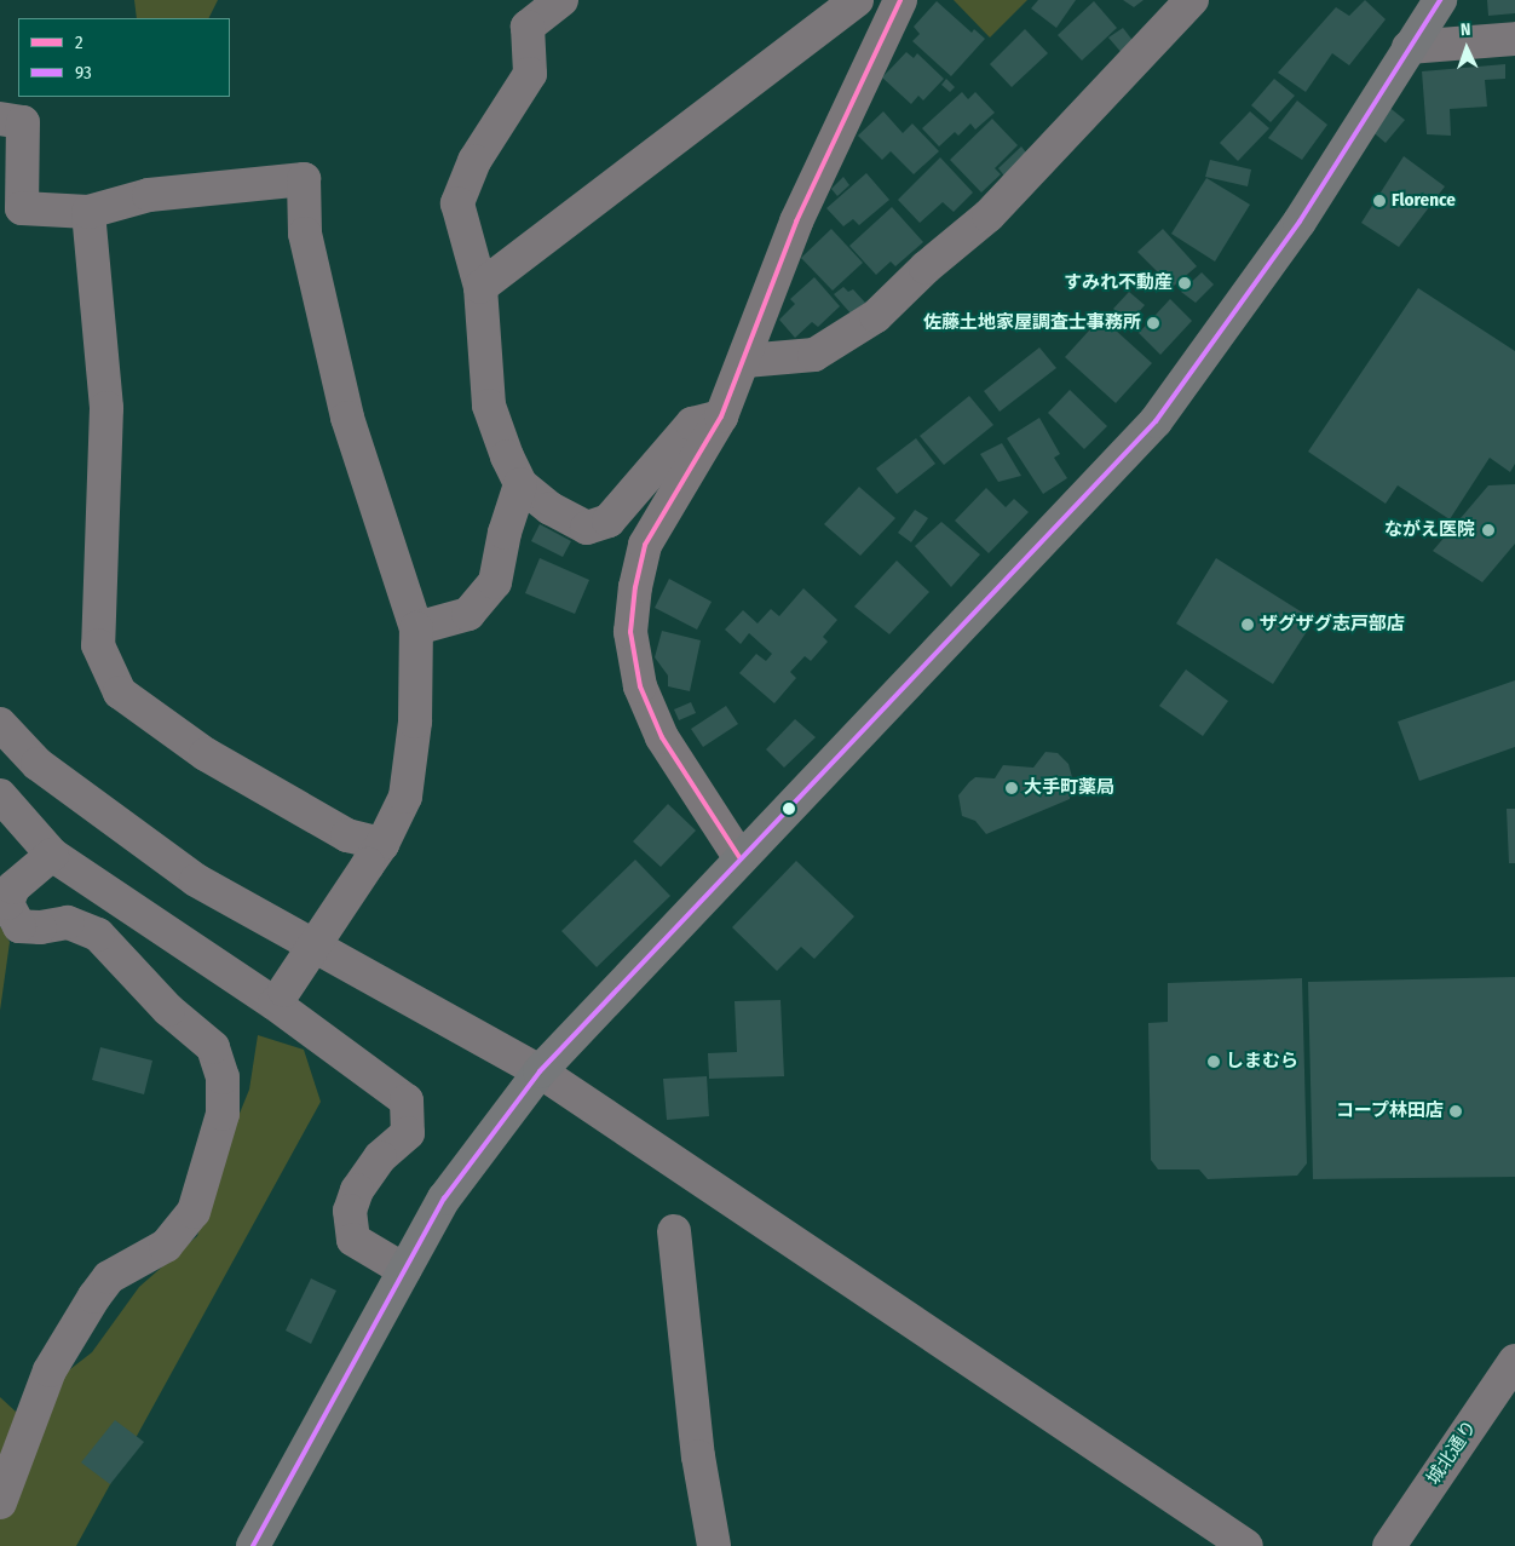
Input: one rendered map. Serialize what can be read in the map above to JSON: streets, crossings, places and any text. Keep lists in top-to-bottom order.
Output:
{
  "streets": {
    "street": ["城北通り"]
  },
  "places": [
    "Florence",
    "すみれ不動産",
    "佐藤土地家屋調査士事務所",
    "ながえ医院",
    "ザグザグ志戸部店",
    "大手町薬局",
    "しまむら",
    "コープ林田店"
  ],
  "lines": ["transit line 2", "transit line 93"],
  "legend": ["2", "93"],
  "north": "top"
}
